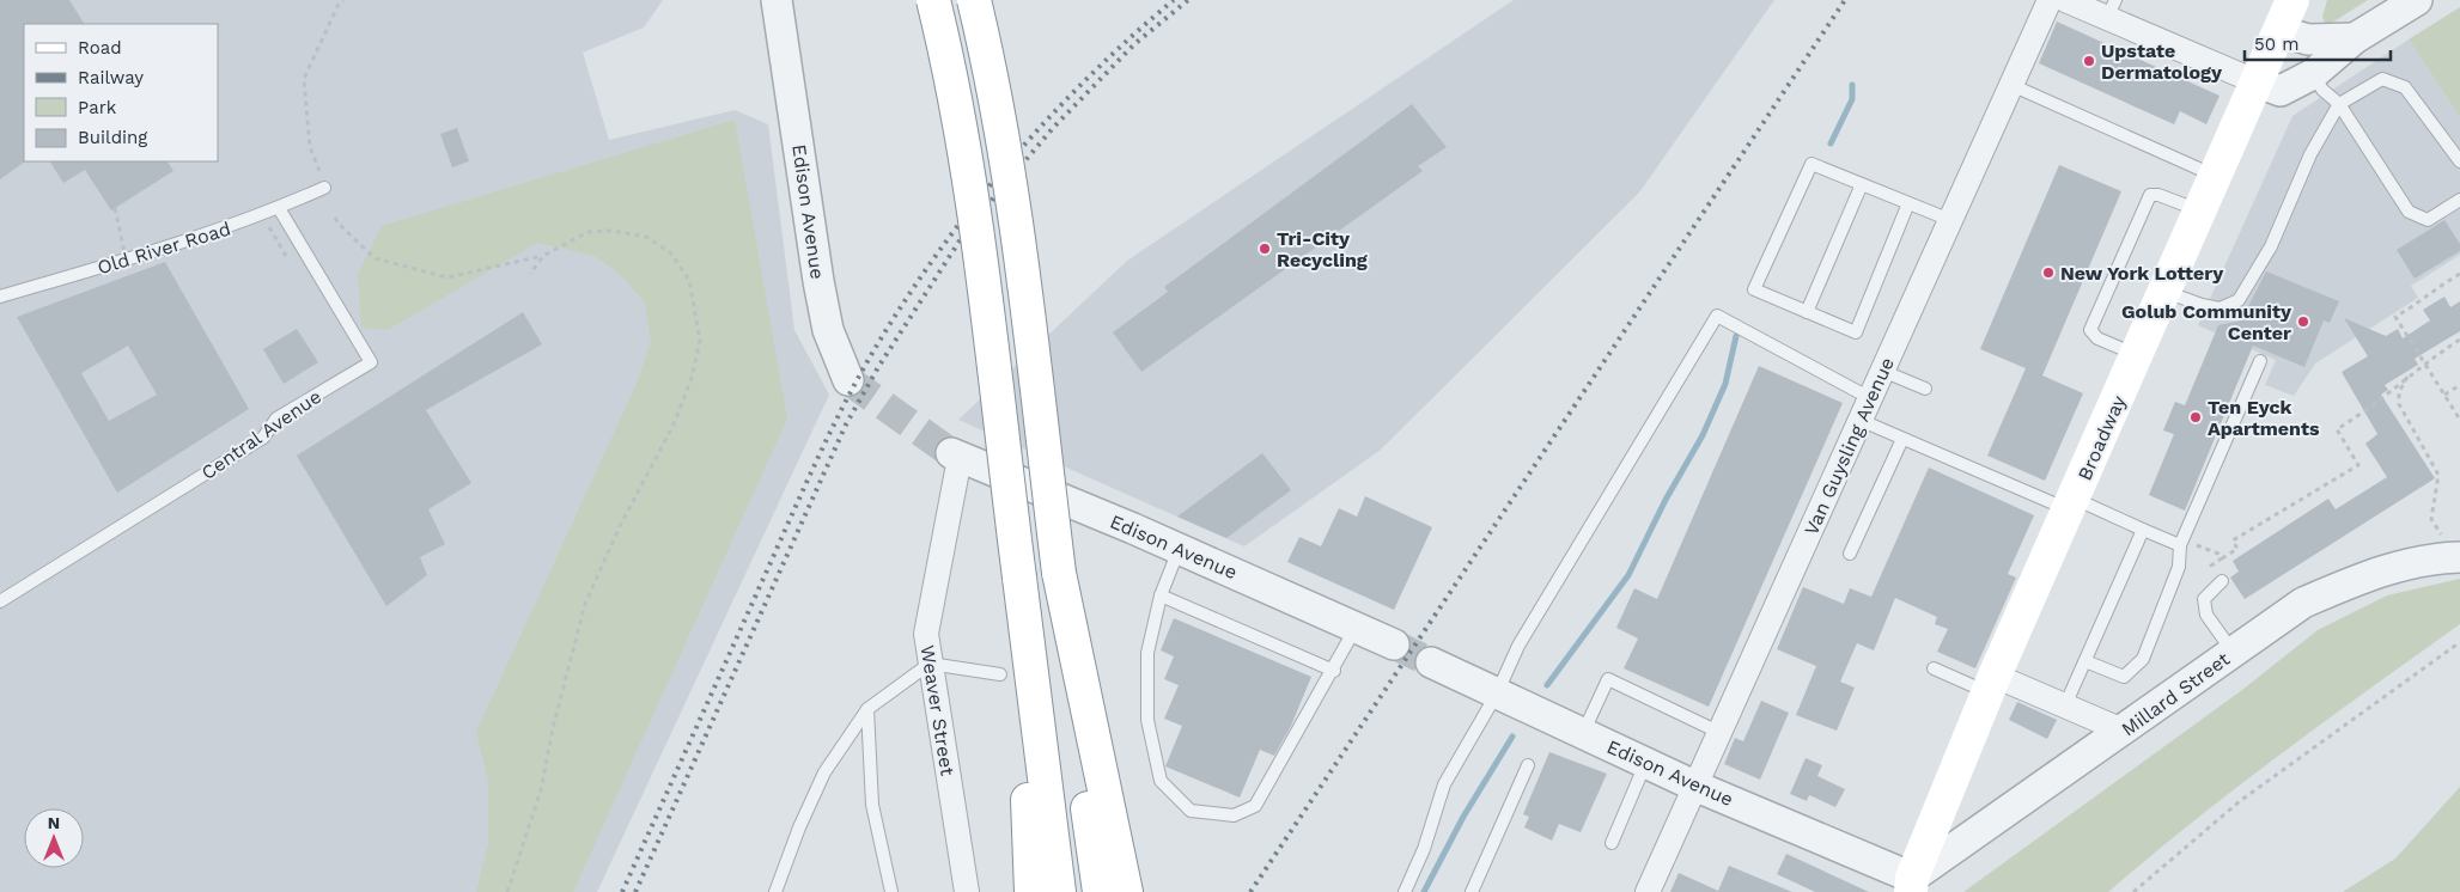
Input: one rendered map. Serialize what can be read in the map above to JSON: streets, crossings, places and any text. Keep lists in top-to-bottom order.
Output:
{
  "streets": {
    "main road": ["Broadway"],
    "street": [
      "Edison Avenue",
      "Van Guysling Avenue",
      "Millard Street",
      "Weaver Street"
    ],
    "lane": ["Old River Road", "Central Avenue"]
  },
  "crossings": [
    ["Edison Avenue", "Broadway"],
    ["Edison Avenue", "Van Guysling Avenue"],
    ["Edison Avenue", "Millard Street"],
    ["Edison Avenue", "Weaver Street"],
    ["Old River Road", "Central Avenue"],
    ["Broadway", "Millard Street"]
  ],
  "places": [
    "Upstate Dermatology",
    "Tri-City Recycling",
    "New York Lottery",
    "Golub Community Center",
    "Ten Eyck Apartments"
  ],
  "legend": [
    "Road",
    "Railway",
    "Park",
    "Building"
  ],
  "scale_bar": "50 m",
  "north": "top"
}
